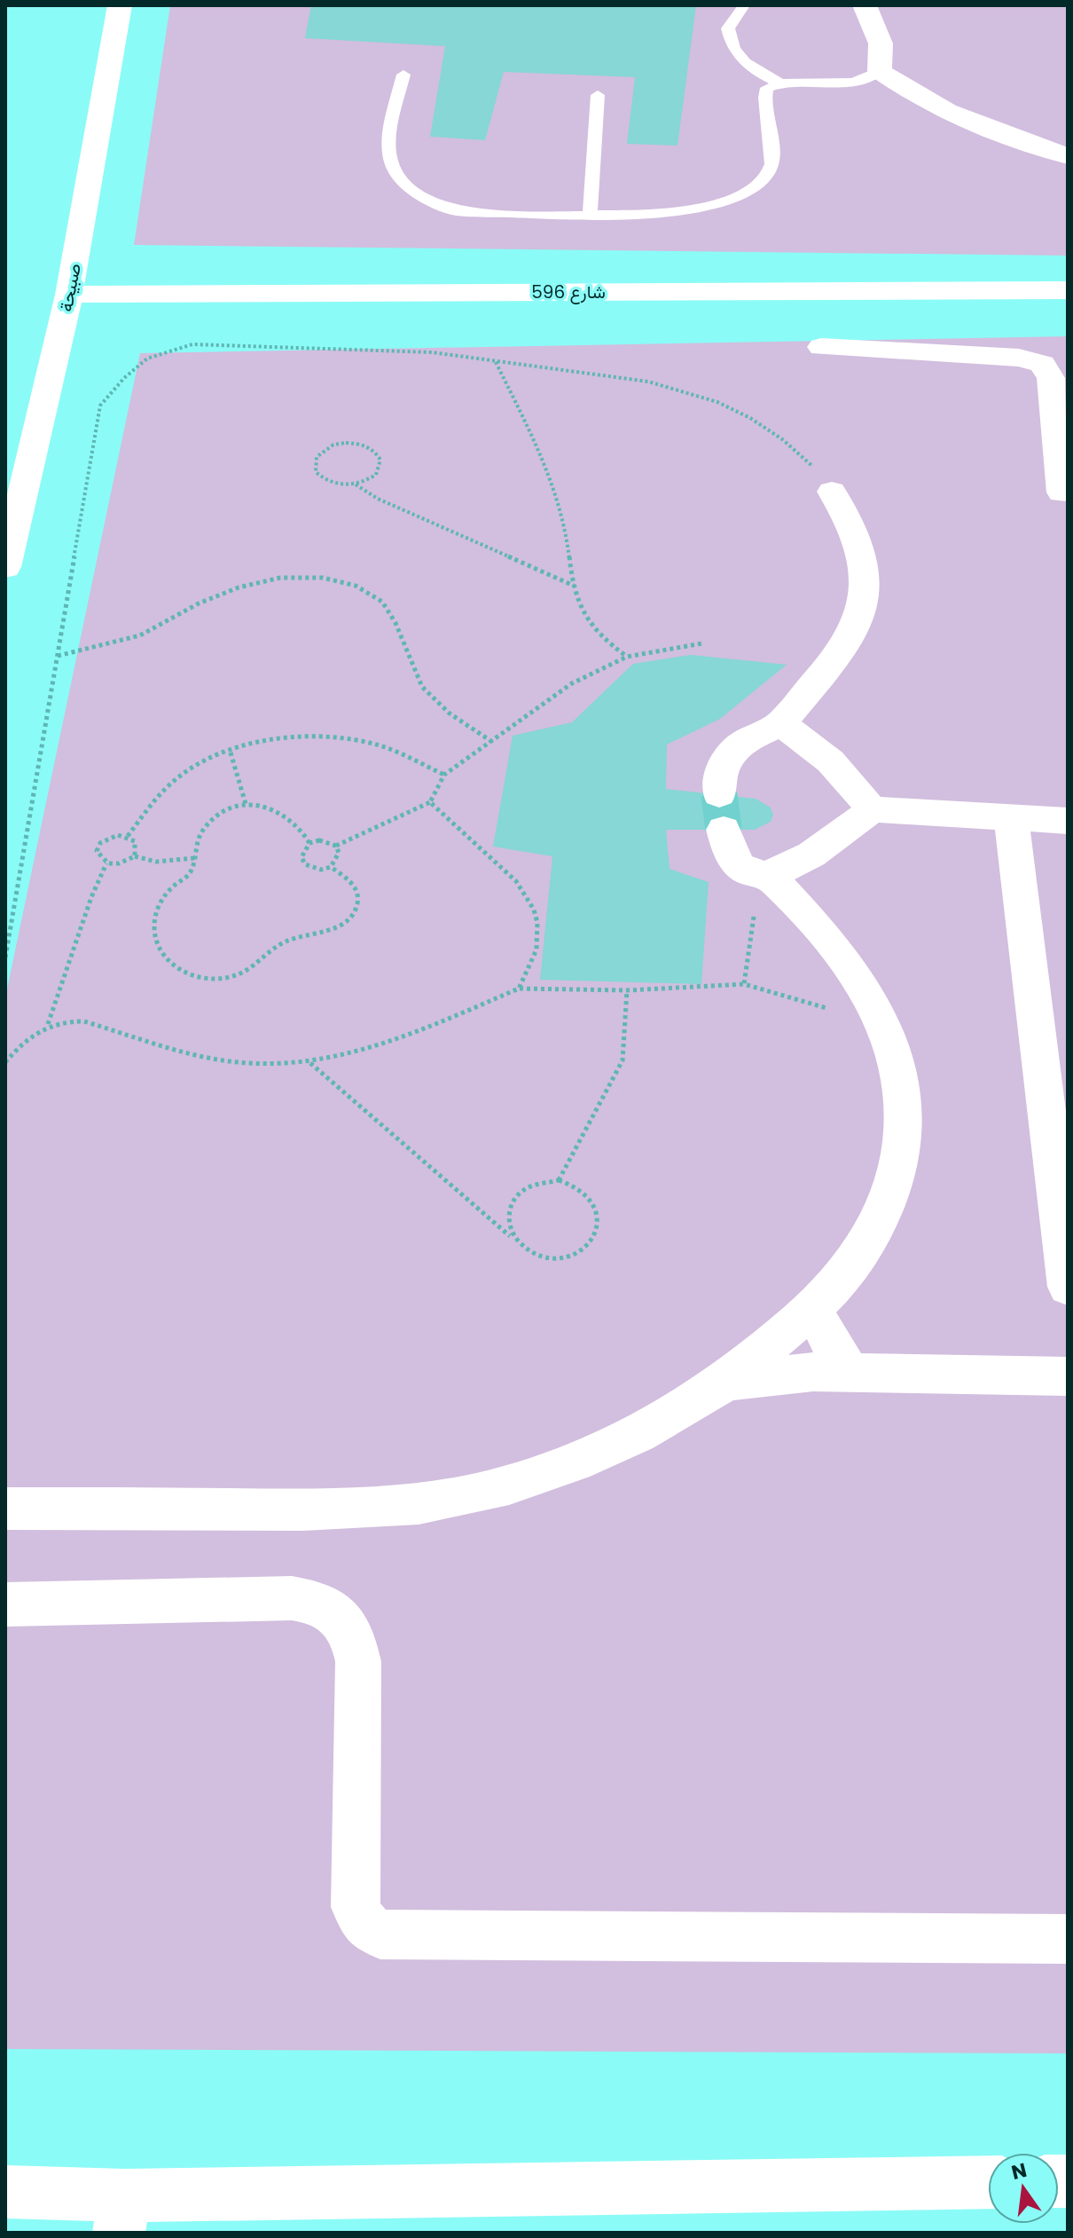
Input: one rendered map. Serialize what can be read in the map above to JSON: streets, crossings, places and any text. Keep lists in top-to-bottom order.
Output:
{
  "streets": {
    "street": ["صبيحة", "شارع 596"]
  },
  "crossings": [
    ["صبيحة", "شارع 596"]
  ],
  "north": "top"
}
